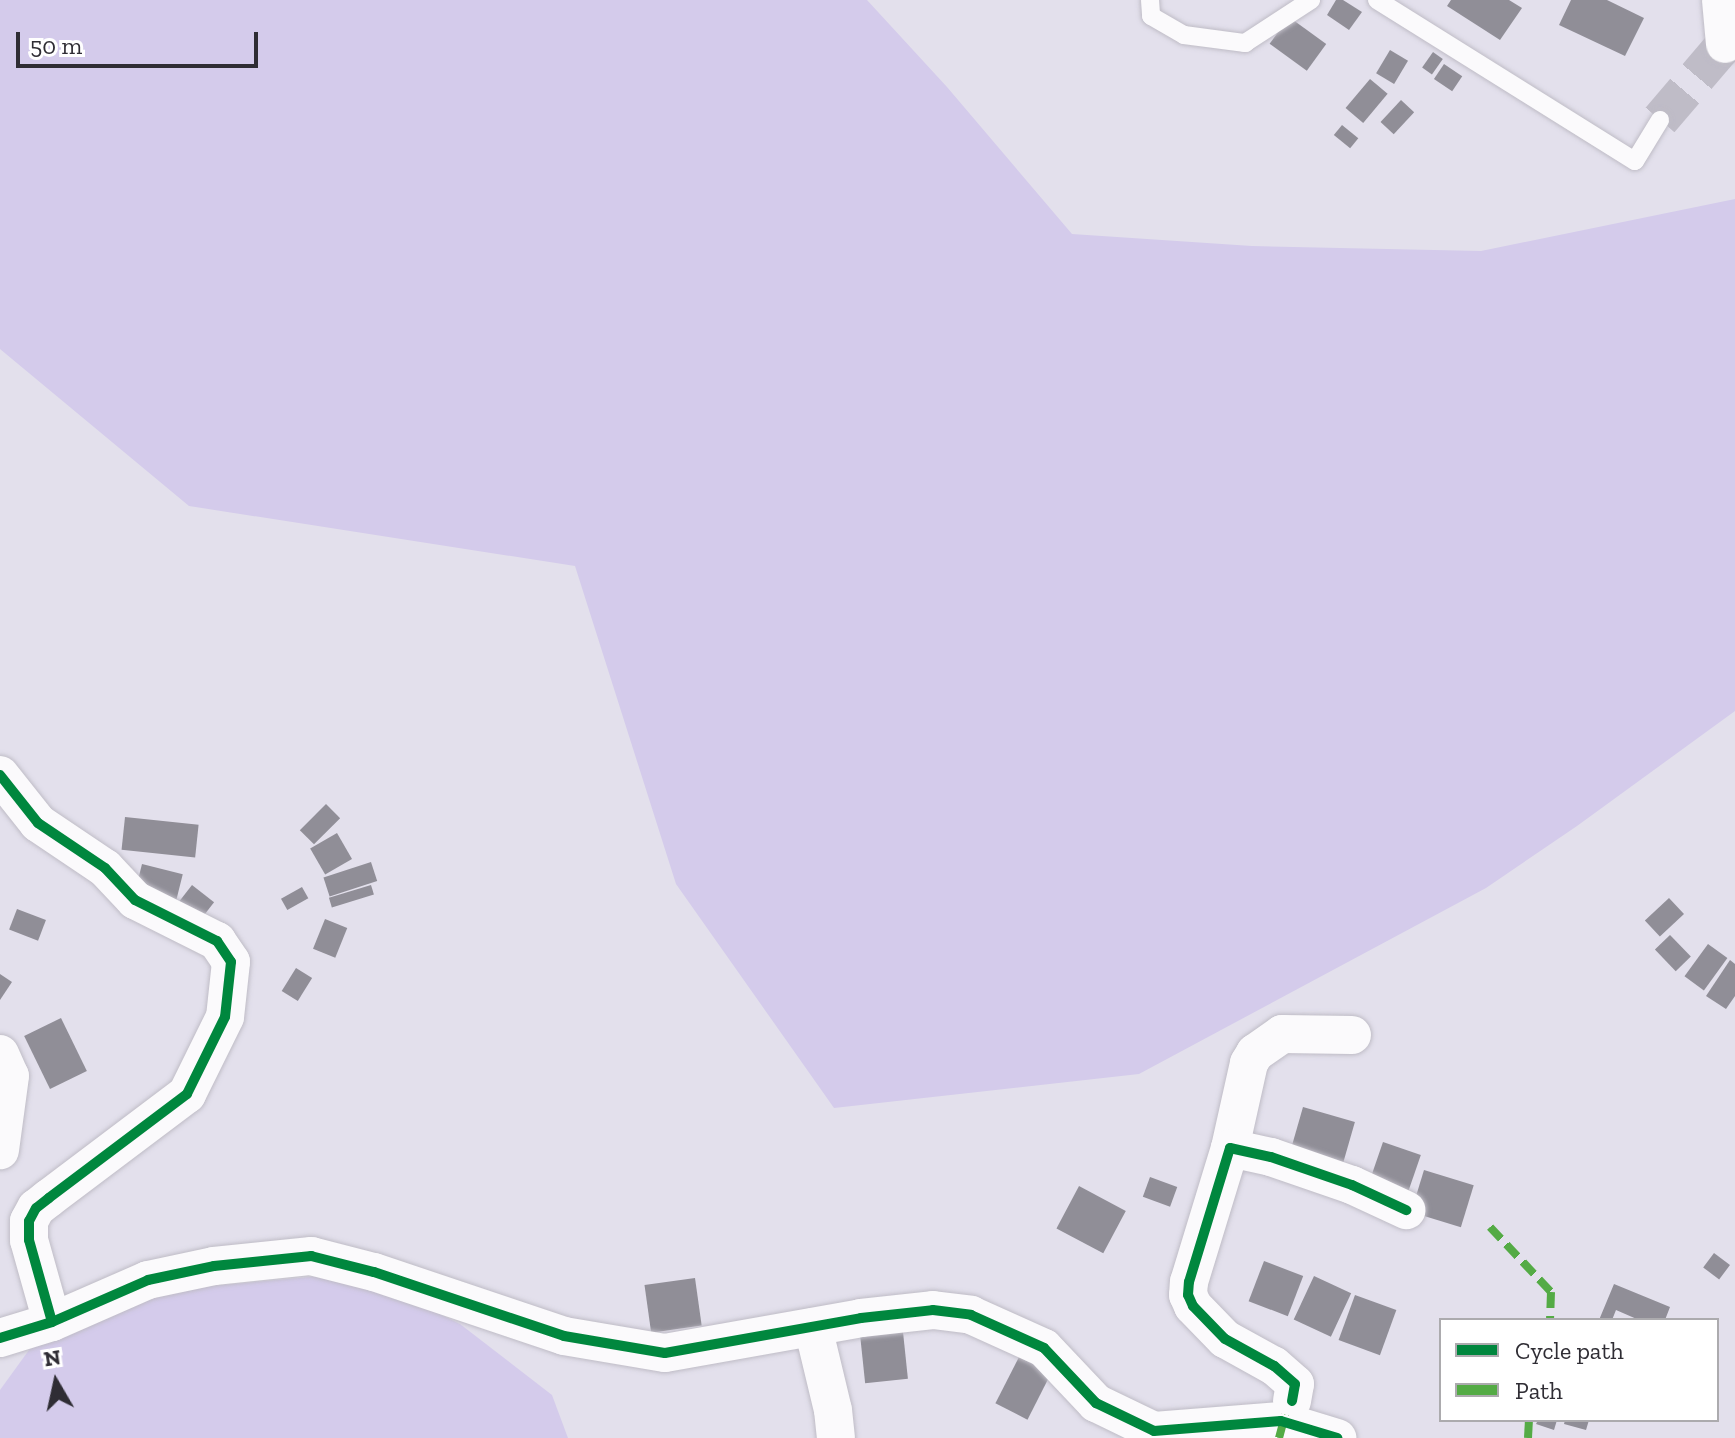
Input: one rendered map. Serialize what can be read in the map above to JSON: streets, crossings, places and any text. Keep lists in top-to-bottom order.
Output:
{
  "legend": ["Cycle path", "Path"],
  "scale_bar": "50 m",
  "north": "top"
}
